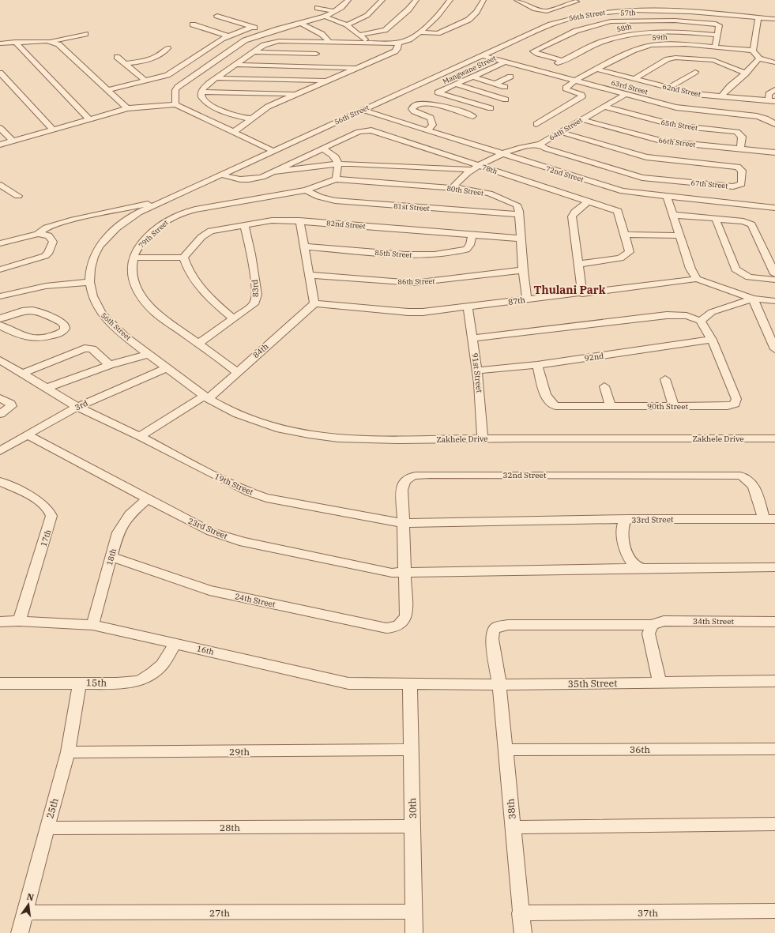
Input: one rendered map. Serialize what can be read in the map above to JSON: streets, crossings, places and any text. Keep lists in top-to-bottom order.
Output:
{
  "streets": {
    "street": [
      "57th",
      "56th Street",
      "58th",
      "59th",
      "Mangwane Street",
      "63rd Street",
      "62nd Street",
      "65th Street",
      "64th Street",
      "66th Street",
      "78th",
      "72nd Street",
      "67th Street",
      "80th Street",
      "81st Street",
      "82nd Street",
      "79th Street",
      "85th Street",
      "86th Street",
      "83rd",
      "87th",
      "84th",
      "92nd",
      "91st Street",
      "3rd",
      "90th Street",
      "Zakhele Drive",
      "32nd Street",
      "19th Street",
      "33rd Street",
      "23rd Street",
      "17th",
      "18th",
      "24th Street",
      "34th Street",
      "16th",
      "15th",
      "35th Street",
      "36th",
      "29th",
      "25th",
      "30th",
      "38th",
      "28th",
      "27th",
      "37th"
    ]
  },
  "crossings": [
    ["57th", "58th"],
    ["57th", "59th"],
    ["56th Street", "63rd Street"],
    ["56th Street", "72nd Street"],
    ["56th Street", "3rd"],
    ["56th Street", "Zakhele Drive"],
    ["58th", "63rd Street"],
    ["59th", "63rd Street"],
    ["59th", "62nd Street"],
    ["Mangwane Street", "63rd Street"],
    ["63rd Street", "64th Street"],
    ["65th Street", "64th Street"],
    ["65th Street", "66th Street"],
    ["64th Street", "66th Street"],
    ["64th Street", "78th"],
    ["64th Street", "72nd Street"],
    ["64th Street", "67th Street"],
    ["64th Street", "80th Street"],
    ["80th Street", "81st Street"],
    ["80th Street", "82nd Street"],
    ["80th Street", "79th Street"],
    ["80th Street", "86th Street"],
    ["80th Street", "87th"],
    ["81st Street", "79th Street"],
    ["82nd Street", "85th Street"],
    ["82nd Street", "83rd"],
    ["79th Street", "83rd"],
    ["79th Street", "84th"],
    ["87th", "84th"],
    ["87th", "91st Street"],
    ["84th", "Zakhele Drive"],
    ["84th", "19th Street"],
    ["92nd", "91st Street"],
    ["92nd", "90th Street"],
    ["91st Street", "Zakhele Drive"],
    ["3rd", "Zakhele Drive"],
    ["3rd", "19th Street"],
    ["3rd", "23rd Street"],
    ["32nd Street", "19th Street"],
    ["32nd Street", "33rd Street"],
    ["32nd Street", "23rd Street"],
    ["32nd Street", "24th Street"],
    ["19th Street", "33rd Street"],
    ["33rd Street", "23rd Street"],
    ["23rd Street", "18th"],
    ["17th", "16th"],
    ["18th", "24th Street"],
    ["18th", "16th"],
    ["34th Street", "35th Street"],
    ["34th Street", "38th"],
    ["16th", "15th"],
    ["16th", "35th Street"],
    ["16th", "30th"],
    ["15th", "25th"],
    ["35th Street", "30th"],
    ["35th Street", "38th"],
    ["36th", "38th"],
    ["29th", "25th"],
    ["29th", "30th"],
    ["25th", "28th"],
    ["25th", "27th"],
    ["30th", "28th"],
    ["30th", "27th"],
    ["38th", "37th"]
  ],
  "districts": ["Thulani Park"],
  "north": "top"
}
